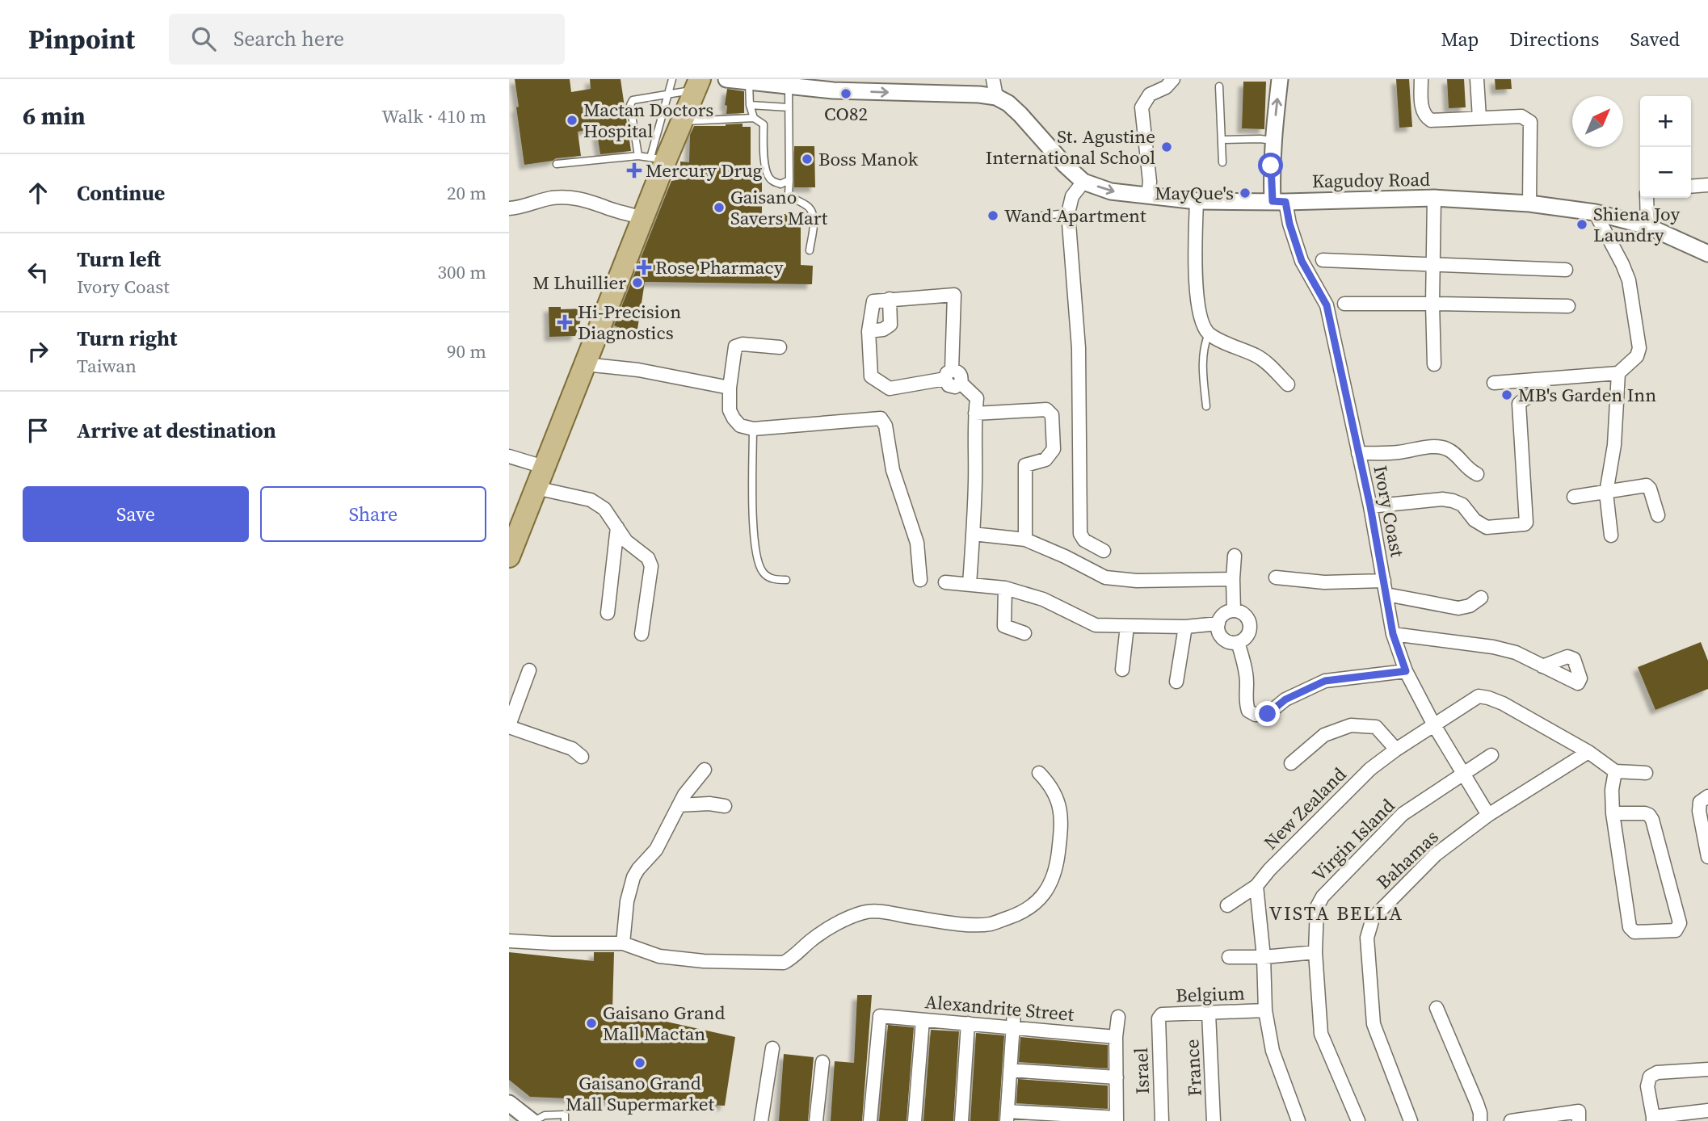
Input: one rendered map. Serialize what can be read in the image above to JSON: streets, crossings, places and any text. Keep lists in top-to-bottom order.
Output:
{
  "streets": {
    "street": [
      "Kagudoy Road",
      "Ivory Coast",
      "New Zealand",
      "Virgin Island",
      "Bahamas",
      "Belgium",
      "Alexandrite Street",
      "France",
      "Israel"
    ]
  },
  "crossings": [
    ["Kagudoy Road", "Ivory Coast"],
    ["Ivory Coast", "New Zealand"],
    ["Ivory Coast", "Virgin Island"],
    ["Ivory Coast", "Bahamas"],
    ["New Zealand", "Bahamas"],
    ["Belgium", "France"],
    ["Belgium", "Israel"]
  ],
  "districts": ["VISTA BELLA"],
  "places": {
    "other": [
      "CO82",
      "Mactan Doctors Hospital",
      "St. Agustine International School",
      "Boss Manok",
      "MayQue's",
      "Gaisano Savers Mart",
      "Wand Apartment",
      "Shiena Joy Laundry",
      "M Lhuillier",
      "MB's Garden Inn",
      "Gaisano Grand Mall Mactan",
      "Gaisano Grand Mall Supermarket"
    ],
    "health": ["Mercury Drug", "Rose Pharmacy", "Hi-Precision Diagnostics"]
  },
  "north": "top right",
  "page": {
    "header": "Pinpoint",
    "search": "Search here",
    "nav": ["Map", "Directions", "Saved"],
    "heading": ["6 min", "Walk · 410 m"],
    "map_buttons": ["+", "−"],
    "list": [
      ["Continue", "20 m"],
      ["Turn left", "Ivory Coast", "300 m"],
      ["Turn right", "Taiwan", "90 m"],
      "Arrive at destination"
    ],
    "buttons": ["Save", "Share"]
  }
}
